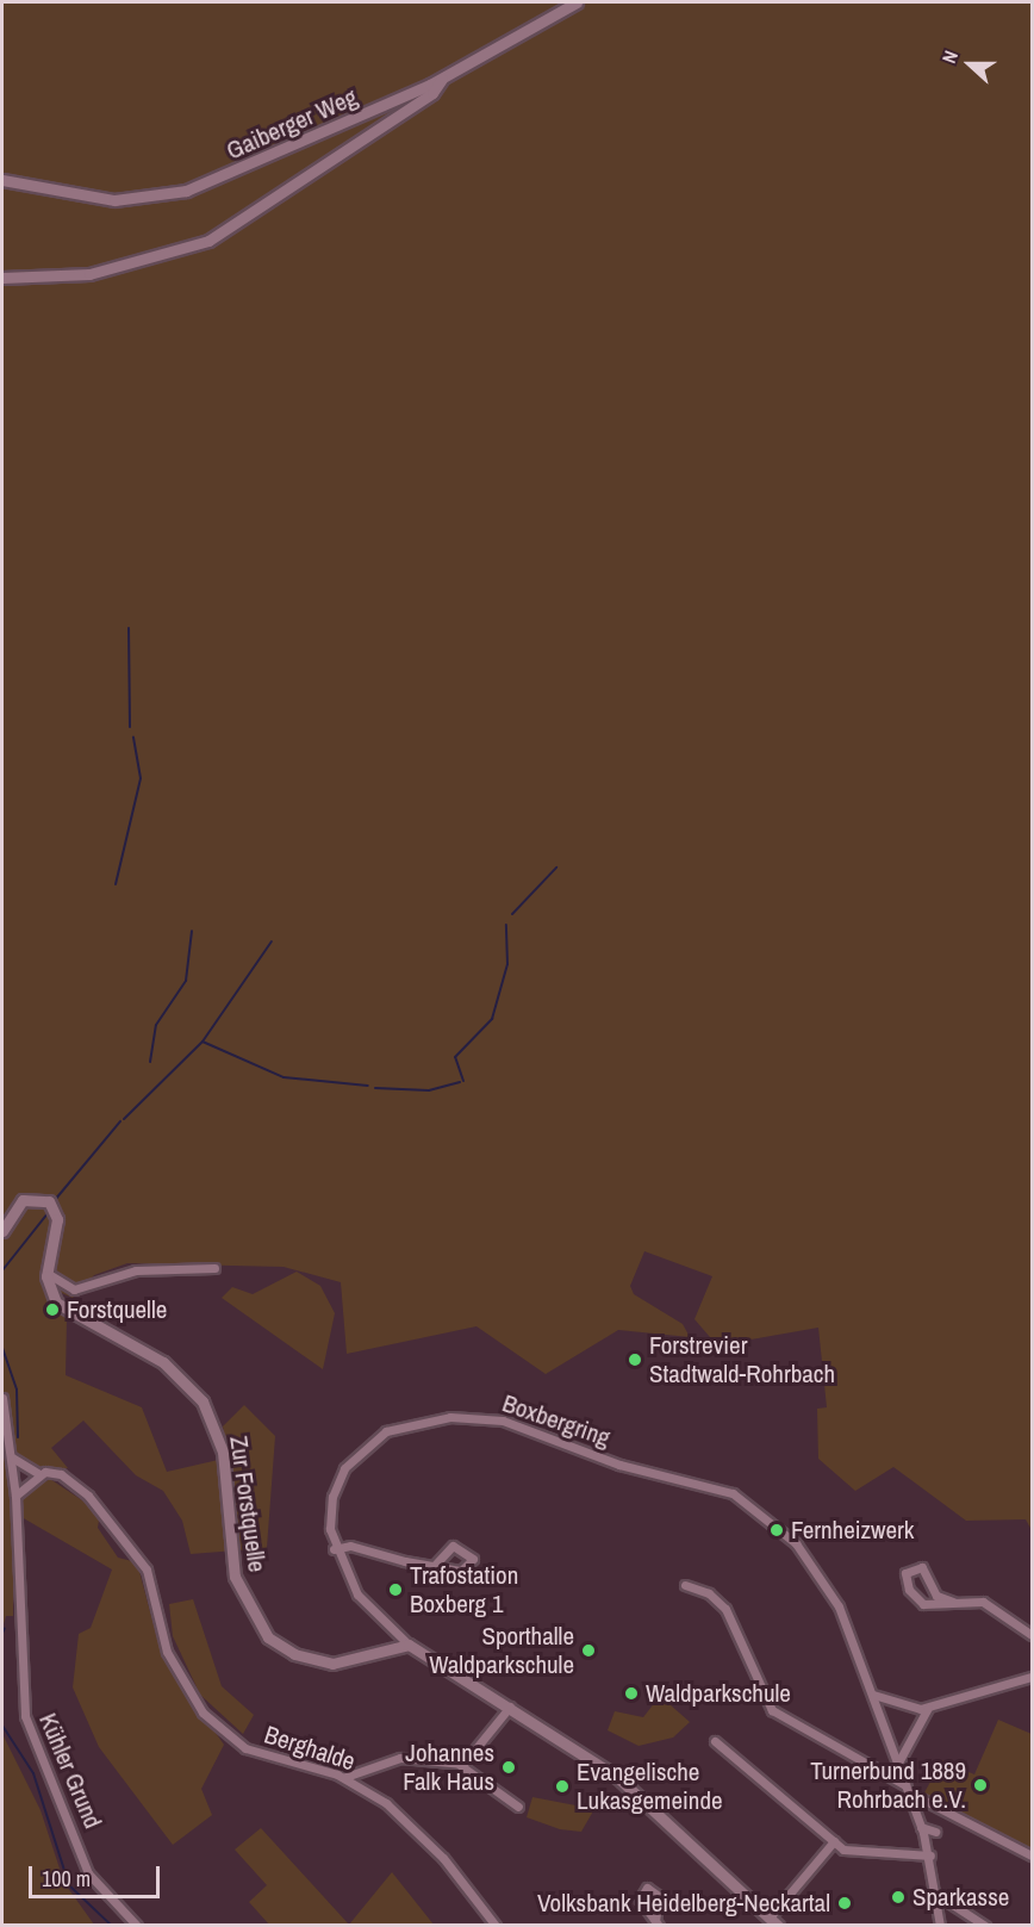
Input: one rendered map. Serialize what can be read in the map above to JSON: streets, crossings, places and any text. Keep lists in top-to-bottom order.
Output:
{
  "streets": {
    "street": [
      "Gaiberger Weg",
      "Boxbergring",
      "Zur Forstquelle",
      "Berghalde",
      "Kühler Grund"
    ]
  },
  "crossings": [
    ["Boxbergring", "Zur Forstquelle"],
    ["Berghalde", "Kühler Grund"]
  ],
  "places": [
    "Forstquelle",
    "Forstrevier Stadtwald-Rohrbach",
    "Fernheizwerk",
    "Trafostation Boxberg 1",
    "Sporthalle Waldparkschule",
    "Waldparkschule",
    "Johannes Falk Haus",
    "Turnerbund 1889 Rohrbach e.V.",
    "Evangelische Lukasgemeinde",
    "Sparkasse",
    "Volksbank Heidelberg-Neckartal"
  ],
  "scale_bar": "100 m",
  "north": "left"
}
